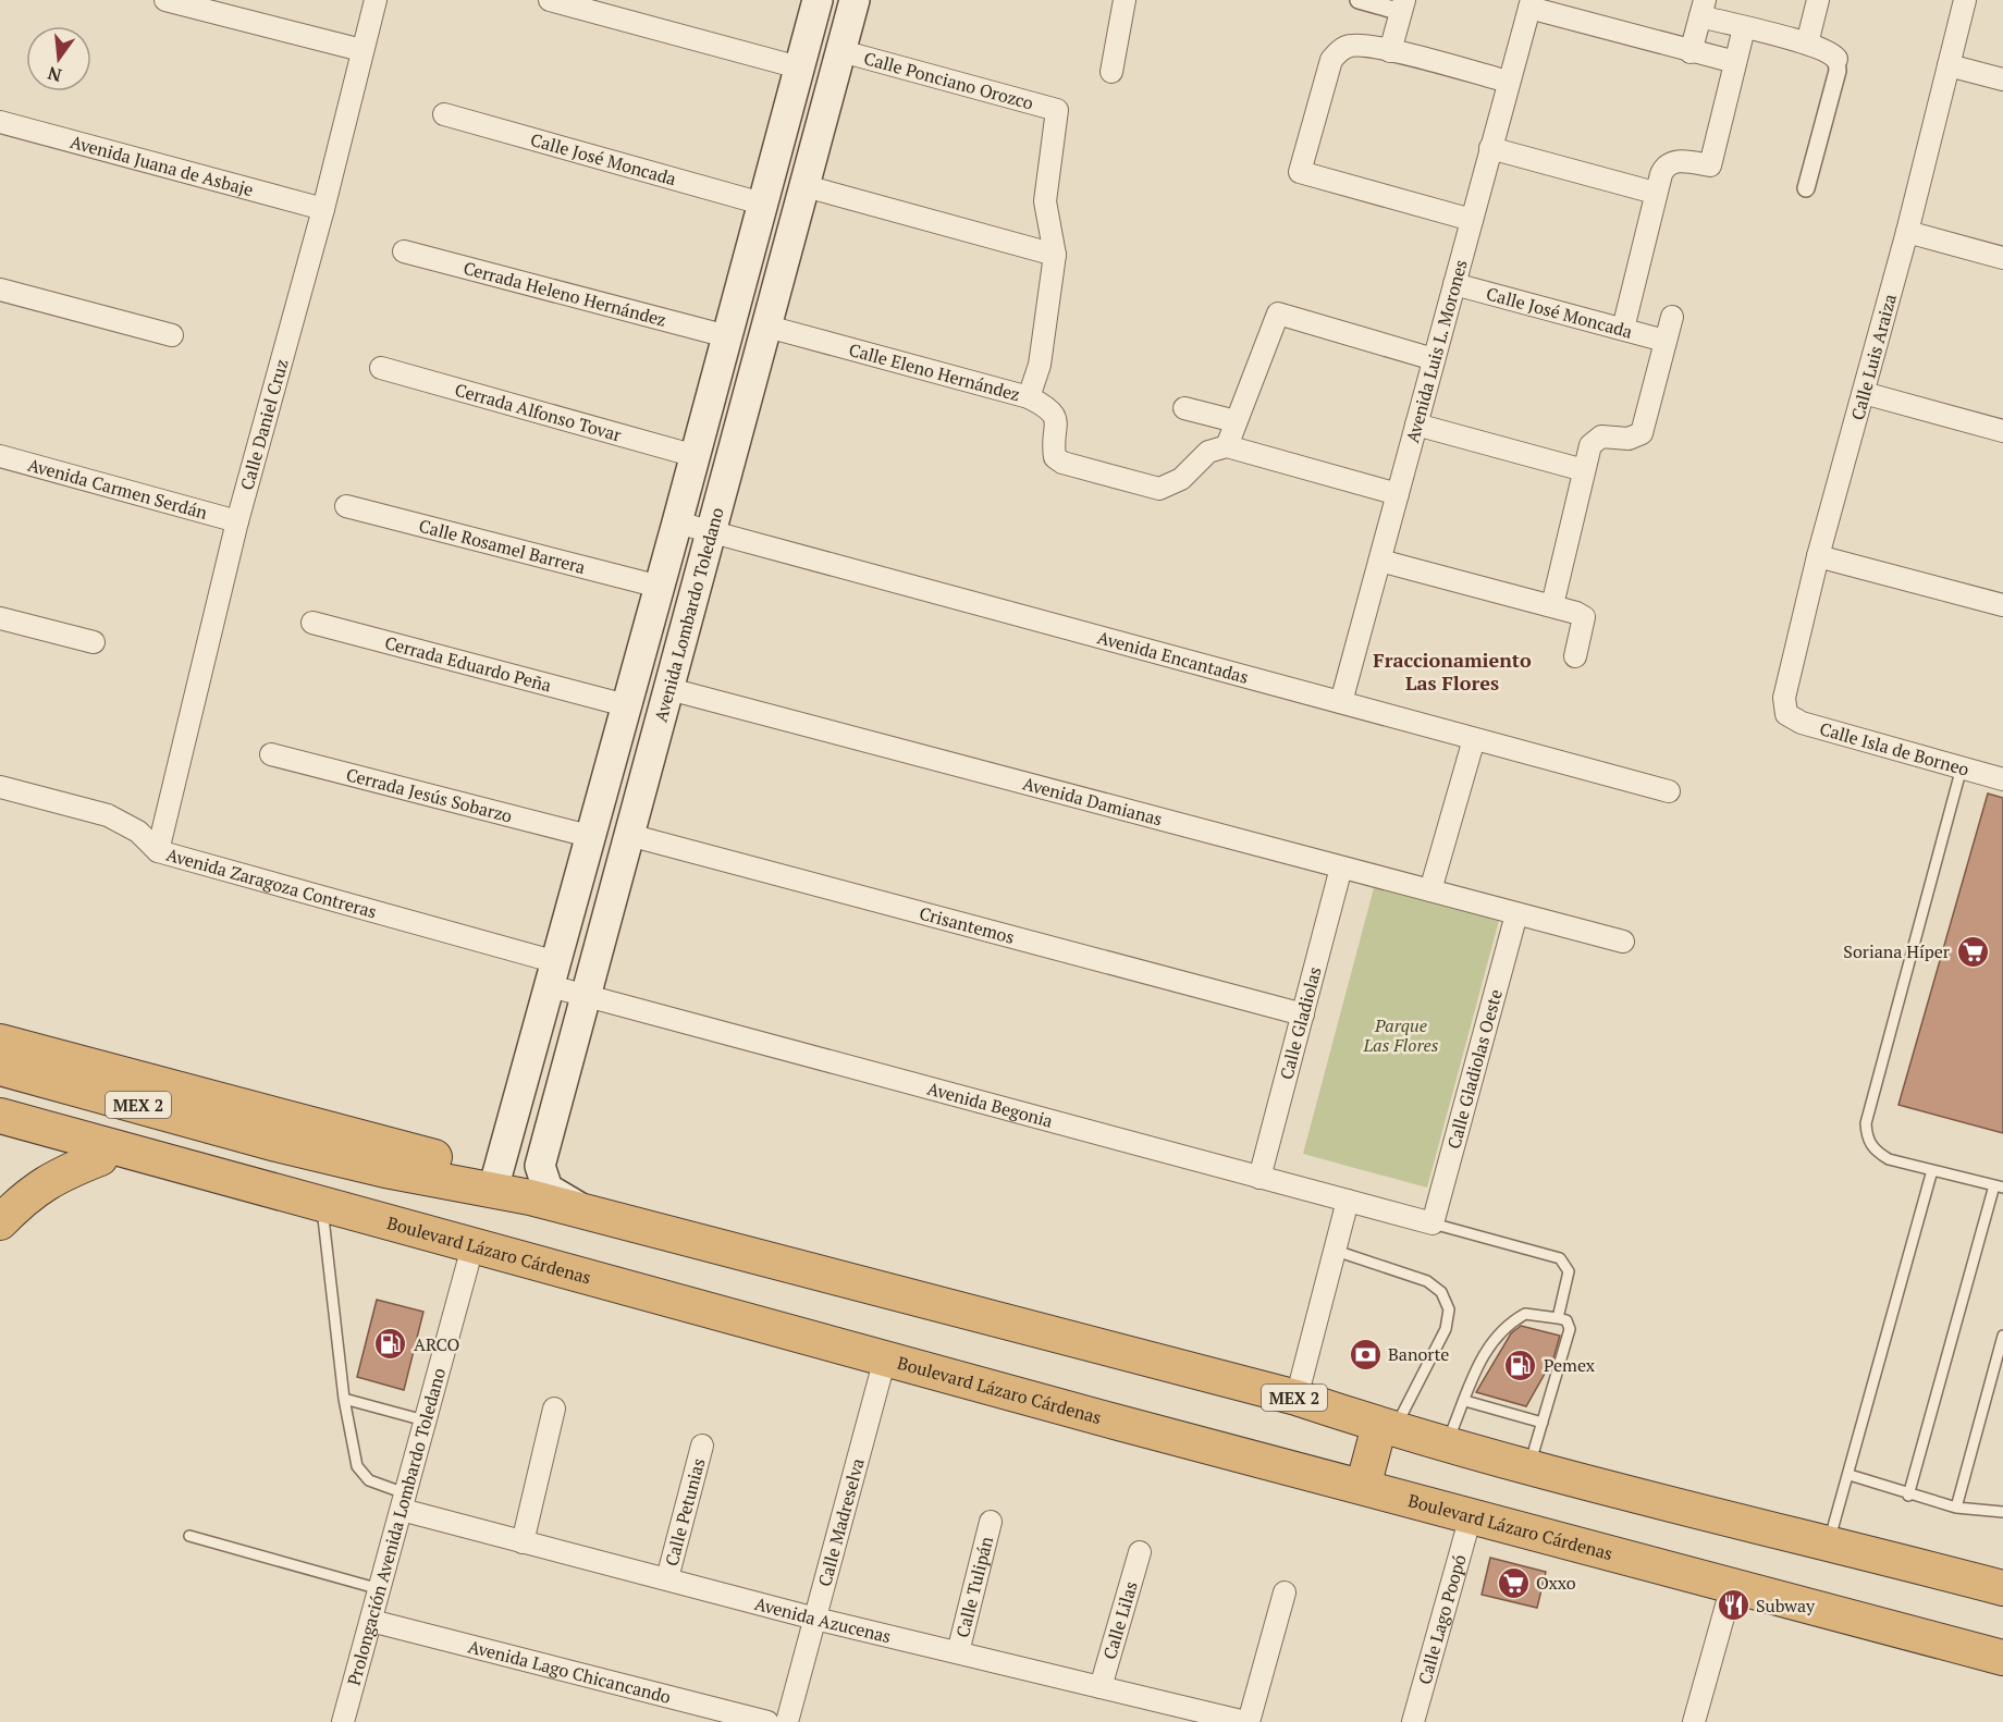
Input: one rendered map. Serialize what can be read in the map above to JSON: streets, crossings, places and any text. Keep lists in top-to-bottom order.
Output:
{
  "streets": {
    "highway": ["MEX 2", "Boulevard Lázaro Cárdenas"],
    "main road": ["Avenida Lombardo Toledano"],
    "street": [
      "Calle Ponciano Orozco",
      "Calle José Moncada",
      "Avenida Juana de Asbaje",
      "Cerrada Heleno Hernández",
      "Avenida Luis L. Morones",
      "Calle Luis Araiza",
      "Calle Eleno Hernández",
      "Cerrada Alfonso Tovar",
      "Calle Daniel Cruz",
      "Avenida Carmen Serdán",
      "Calle Rosamel Barrera",
      "Avenida Encantadas",
      "Cerrada Eduardo Peña",
      "Calle Isla de Borneo",
      "Cerrada Jesús Sobarzo",
      "Avenida Damianas",
      "Avenida Zaragoza Contreras",
      "Crisantemos",
      "Calle Gladiolas",
      "Calle Gladiolas Oeste",
      "Avenida Begonia",
      "Calle Petunias",
      "Calle Madreselva",
      "Prolongación Avenida Lombardo Toledano",
      "Calle Tulipán",
      "Avenida Azucenas",
      "Calle Lilas",
      "Calle Lago Poopó",
      "Avenida Lago Chicancando"
    ]
  },
  "crossings": [
    ["Calle Ponciano Orozco", "Avenida Lombardo Toledano"],
    ["Calle José Moncada", "Avenida Luis L. Morones"],
    ["Calle José Moncada", "Avenida Lombardo Toledano"],
    ["Avenida Juana de Asbaje", "Calle Daniel Cruz"],
    ["Cerrada Heleno Hernández", "Avenida Lombardo Toledano"],
    ["Avenida Luis L. Morones", "Avenida Encantadas"],
    ["Calle Luis Araiza", "Calle Isla de Borneo"],
    ["Calle Eleno Hernández", "Avenida Lombardo Toledano"],
    ["Cerrada Alfonso Tovar", "Avenida Lombardo Toledano"],
    ["Calle Daniel Cruz", "Avenida Carmen Serdán"],
    ["Calle Daniel Cruz", "Avenida Zaragoza Contreras"],
    ["Calle Rosamel Barrera", "Avenida Lombardo Toledano"],
    ["Avenida Lombardo Toledano", "Avenida Encantadas"],
    ["Avenida Lombardo Toledano", "Cerrada Eduardo Peña"],
    ["Avenida Lombardo Toledano", "Cerrada Jesús Sobarzo"],
    ["Avenida Lombardo Toledano", "Avenida Damianas"],
    ["Avenida Lombardo Toledano", "Avenida Zaragoza Contreras"],
    ["Avenida Lombardo Toledano", "Crisantemos"],
    ["Avenida Lombardo Toledano", "Avenida Begonia"],
    ["Avenida Lombardo Toledano", "MEX 2"],
    ["Avenida Damianas", "Calle Gladiolas"],
    ["Avenida Damianas", "Calle Gladiolas Oeste"],
    ["Avenida Zaragoza Contreras", "Avenida Begonia"],
    ["Crisantemos", "Calle Gladiolas"],
    ["Calle Gladiolas", "Avenida Begonia"],
    ["Calle Gladiolas Oeste", "Avenida Begonia"],
    ["Boulevard Lázaro Cárdenas", "Calle Madreselva"],
    ["Boulevard Lázaro Cárdenas", "Calle Lago Poopó"],
    ["Calle Petunias", "Avenida Azucenas"],
    ["Calle Madreselva", "Avenida Azucenas"],
    ["Prolongación Avenida Lombardo Toledano", "Avenida Azucenas"],
    ["Prolongación Avenida Lombardo Toledano", "Avenida Lago Chicancando"],
    ["Calle Tulipán", "Avenida Azucenas"],
    ["Avenida Azucenas", "Calle Lilas"]
  ],
  "districts": ["Fraccionamiento Las Flores"],
  "parks": ["Parque Las Flores"],
  "places": {
    "supermarket": ["Soriana Híper", "Oxxo"],
    "fuel station": ["ARCO", "Pemex"],
    "bank": ["Banorte"],
    "restaurant": ["Subway"]
  },
  "north": "bottom"
}
